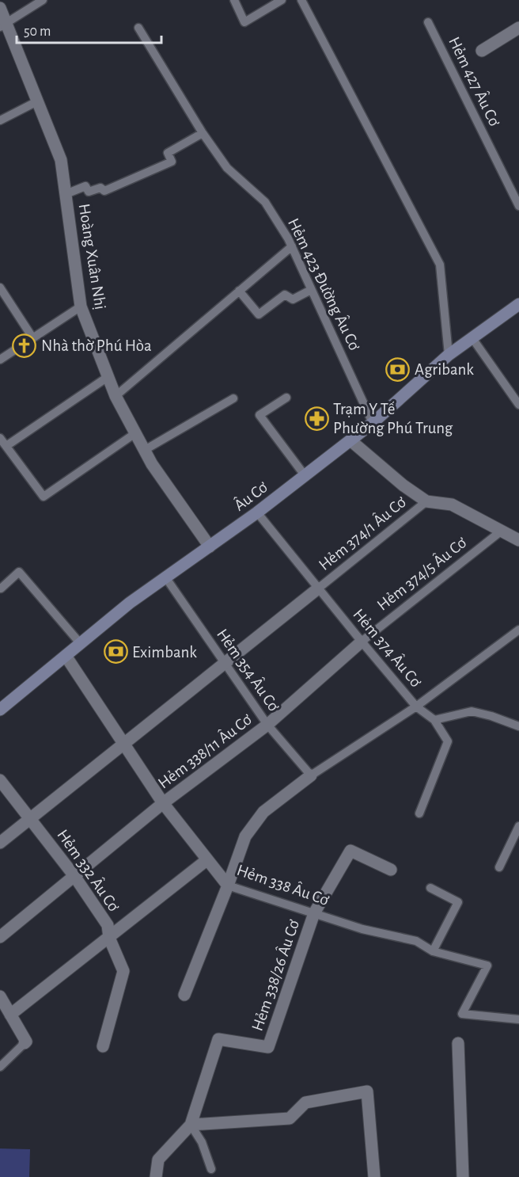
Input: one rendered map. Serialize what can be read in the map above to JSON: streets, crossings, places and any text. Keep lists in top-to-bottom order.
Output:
{
  "streets": {
    "main road": ["Âu Cơ"],
    "street": [
      "Hoàng Xuân Nhị",
      "Hẻm 338/11 Âu Cơ",
      "Hẻm 332 Âu Cơ",
      "Hẻm 338 Âu Cơ",
      "Hẻm 338/26 Âu Cơ"
    ],
    "lane": [
      "Hẻm 427 Âu Cơ",
      "Hẻm 423 Đường Âu Cơ",
      "Hẻm 374/1 Âu Cơ",
      "Hẻm 374/5 Âu Cơ",
      "Hẻm 374 Âu Cơ",
      "Hẻm 354 Âu Cơ"
    ]
  },
  "crossings": [
    ["Hoàng Xuân Nhị", "Âu Cơ"],
    ["Hẻm 423 Đường Âu Cơ", "Âu Cơ"],
    ["Âu Cơ", "Hẻm 374 Âu Cơ"],
    ["Âu Cơ", "Hẻm 354 Âu Cơ"],
    ["Âu Cơ", "Hẻm 338 Âu Cơ"],
    ["Hẻm 374/1 Âu Cơ", "Hẻm 374 Âu Cơ"],
    ["Hẻm 374/5 Âu Cơ", "Hẻm 374 Âu Cơ"],
    ["Hẻm 374/5 Âu Cơ", "Hẻm 338/11 Âu Cơ"],
    ["Hẻm 374 Âu Cơ", "Hẻm 338/11 Âu Cơ"],
    ["Hẻm 354 Âu Cơ", "Hẻm 338/11 Âu Cơ"],
    ["Hẻm 338/11 Âu Cơ", "Hẻm 332 Âu Cơ"],
    ["Hẻm 338/11 Âu Cơ", "Hẻm 338 Âu Cơ"],
    ["Hẻm 338 Âu Cơ", "Hẻm 338/26 Âu Cơ"]
  ],
  "places": {
    "church": ["Nhà thờ Phú Hòa"],
    "bank": ["Agribank", "Eximbank"],
    "pharmacy": ["Trạm Y Tế Phường Phú Trung"]
  },
  "scale_bar": "50 m"
}
